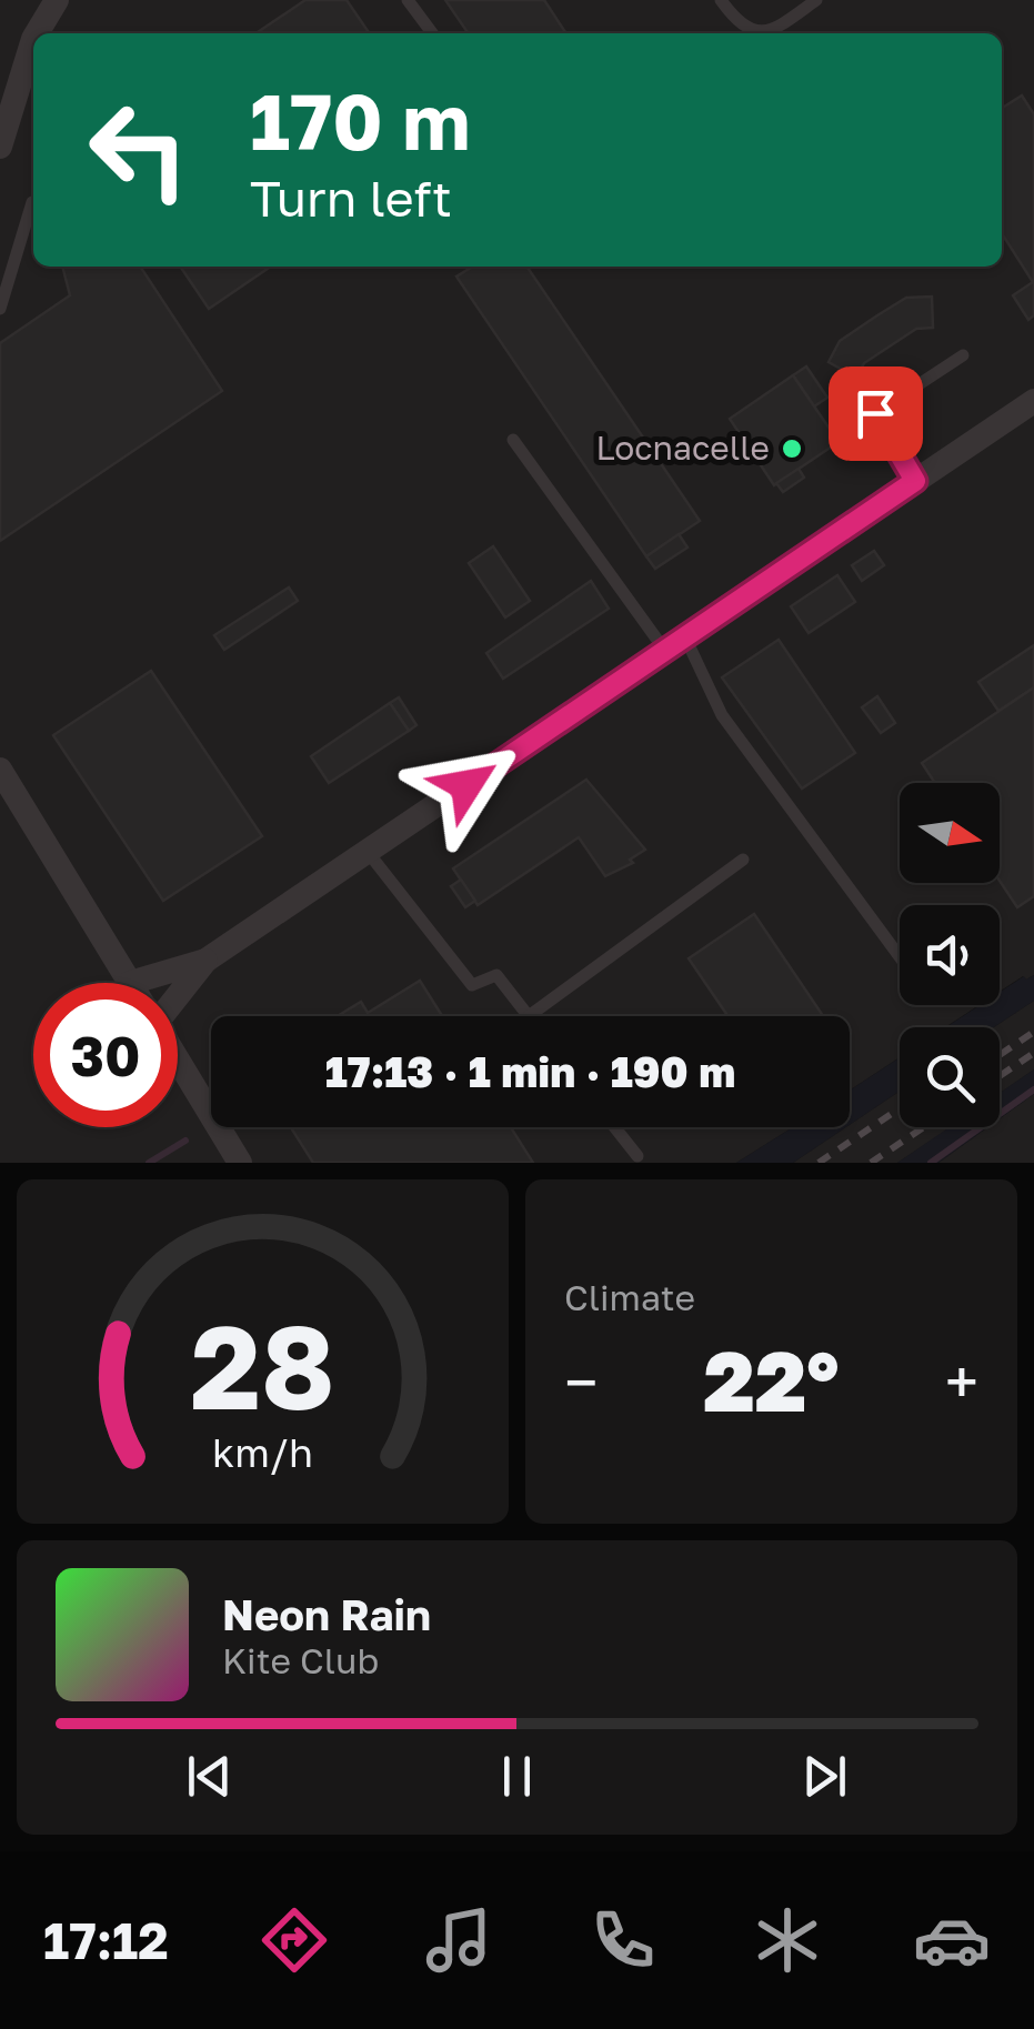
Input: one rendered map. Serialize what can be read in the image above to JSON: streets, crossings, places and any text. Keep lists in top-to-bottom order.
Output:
{
  "places": ["Locnacelle"],
  "north": "right",
  "page": {
    "turn": ["170 m", "Turn left"],
    "limit": "30",
    "trip": "17:13 · 1 min · 190 m",
    "tile": "Climate",
    "heat": ["−", "22°", "+"],
    "song": ["Neon Rain", "Kite Club"],
    "tabs": "17:12",
    "gauge": ["28", "km/h"]
  }
}
